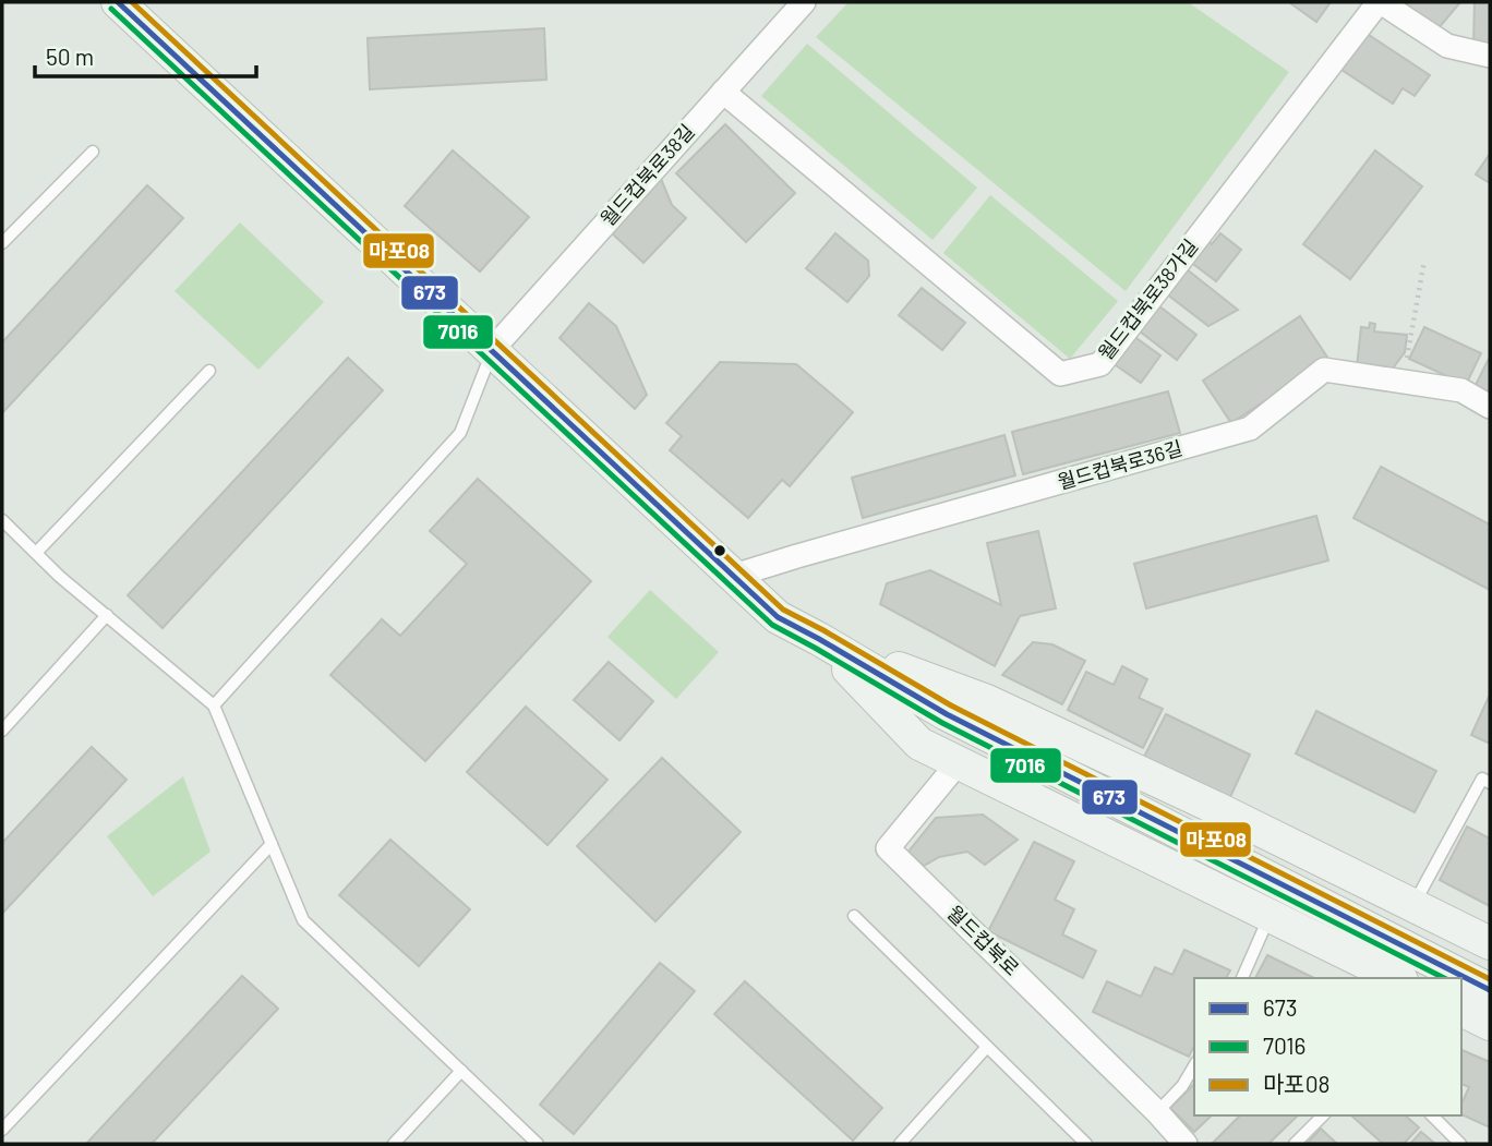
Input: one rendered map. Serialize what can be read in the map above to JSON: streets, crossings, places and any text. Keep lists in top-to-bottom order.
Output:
{
  "streets": {
    "street": [
      "월드컵북로38길",
      "월드컵북로38가길",
      "월드컵북로36길",
      "월드컵북로"
    ]
  },
  "crossings": [
    ["월드컵북로38길", "월드컵북로38가길"]
  ],
  "lines": ["transit line 673", "transit line 마포08", "transit line 7016"],
  "legend": ["673", "7016", "마포08"],
  "scale_bar": "50 m"
}
